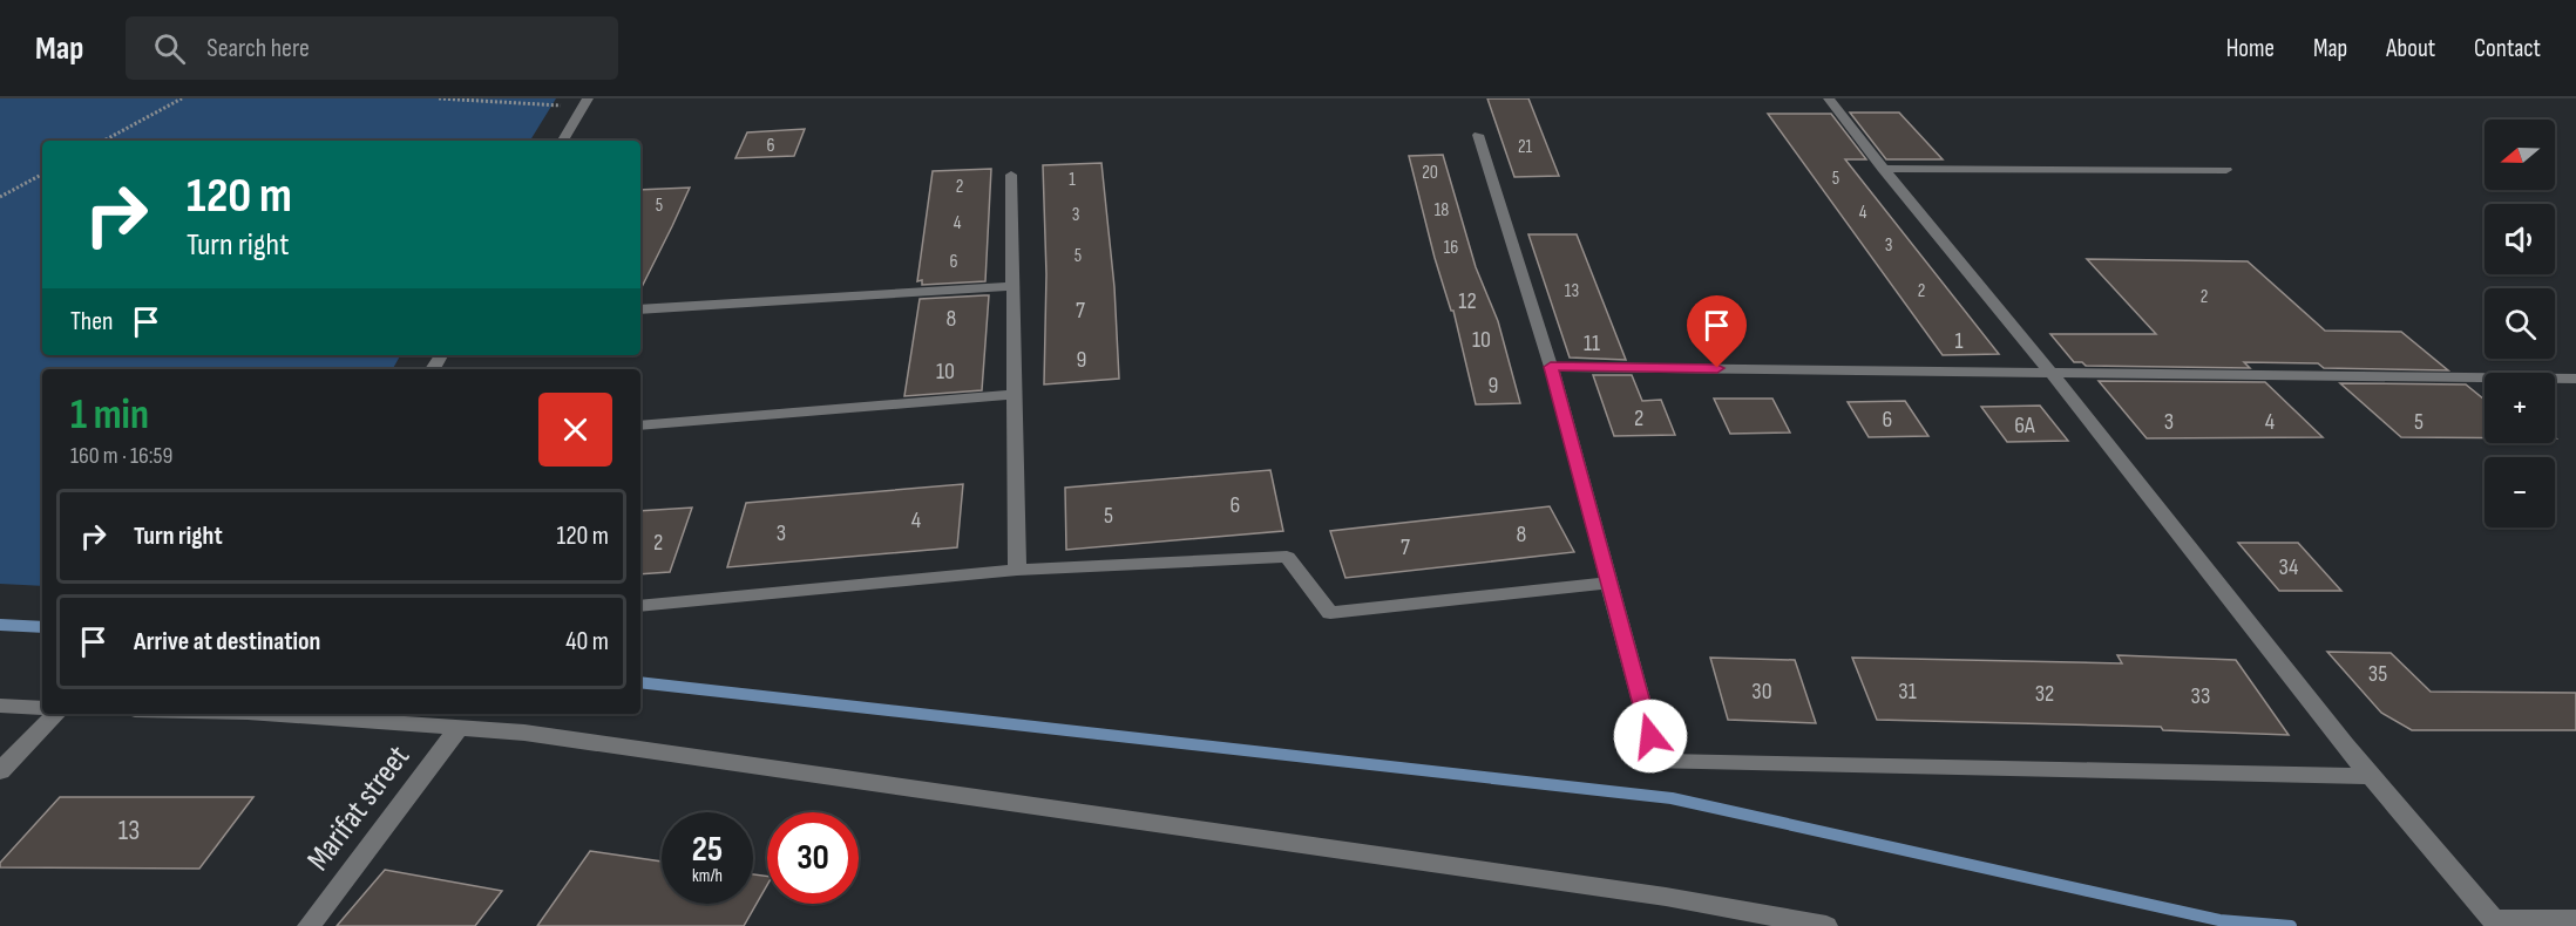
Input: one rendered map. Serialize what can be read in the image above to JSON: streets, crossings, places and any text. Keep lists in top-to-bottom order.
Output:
{
  "streets": {
    "street": ["Marifat street"]
  },
  "house_numbers": [
    "6",
    "21",
    "20",
    "5",
    "1",
    "2",
    "5",
    "18",
    "4",
    "3",
    "4",
    "3",
    "16",
    "5",
    "6",
    "13",
    "2",
    "2",
    "12",
    "7",
    "8",
    "10",
    "1",
    "11",
    "9",
    "10",
    "9",
    "2",
    "6",
    "3",
    "4",
    "5",
    "6A",
    "6",
    "5",
    "4",
    "3",
    "8",
    "2",
    "7",
    "34",
    "35",
    "30",
    "31",
    "32",
    "33",
    "13"
  ],
  "north": "left",
  "page": {
    "header": "Map",
    "search": "Search here",
    "nav": [
      "Home",
      "Map",
      "About",
      "Contact"
    ],
    "map_buttons": ["+", "−"],
    "turn": ["120 m", "Turn right"],
    "then": "Then",
    "heading": ["1 min", "160 m · 16:59"],
    "list": [
      {
        "name": "Turn right",
        "value": "120 m"
      },
      {
        "name": "Arrive at destination",
        "value": "40 m"
      }
    ],
    "speed": "25 km/h",
    "limit": "30"
  }
}
